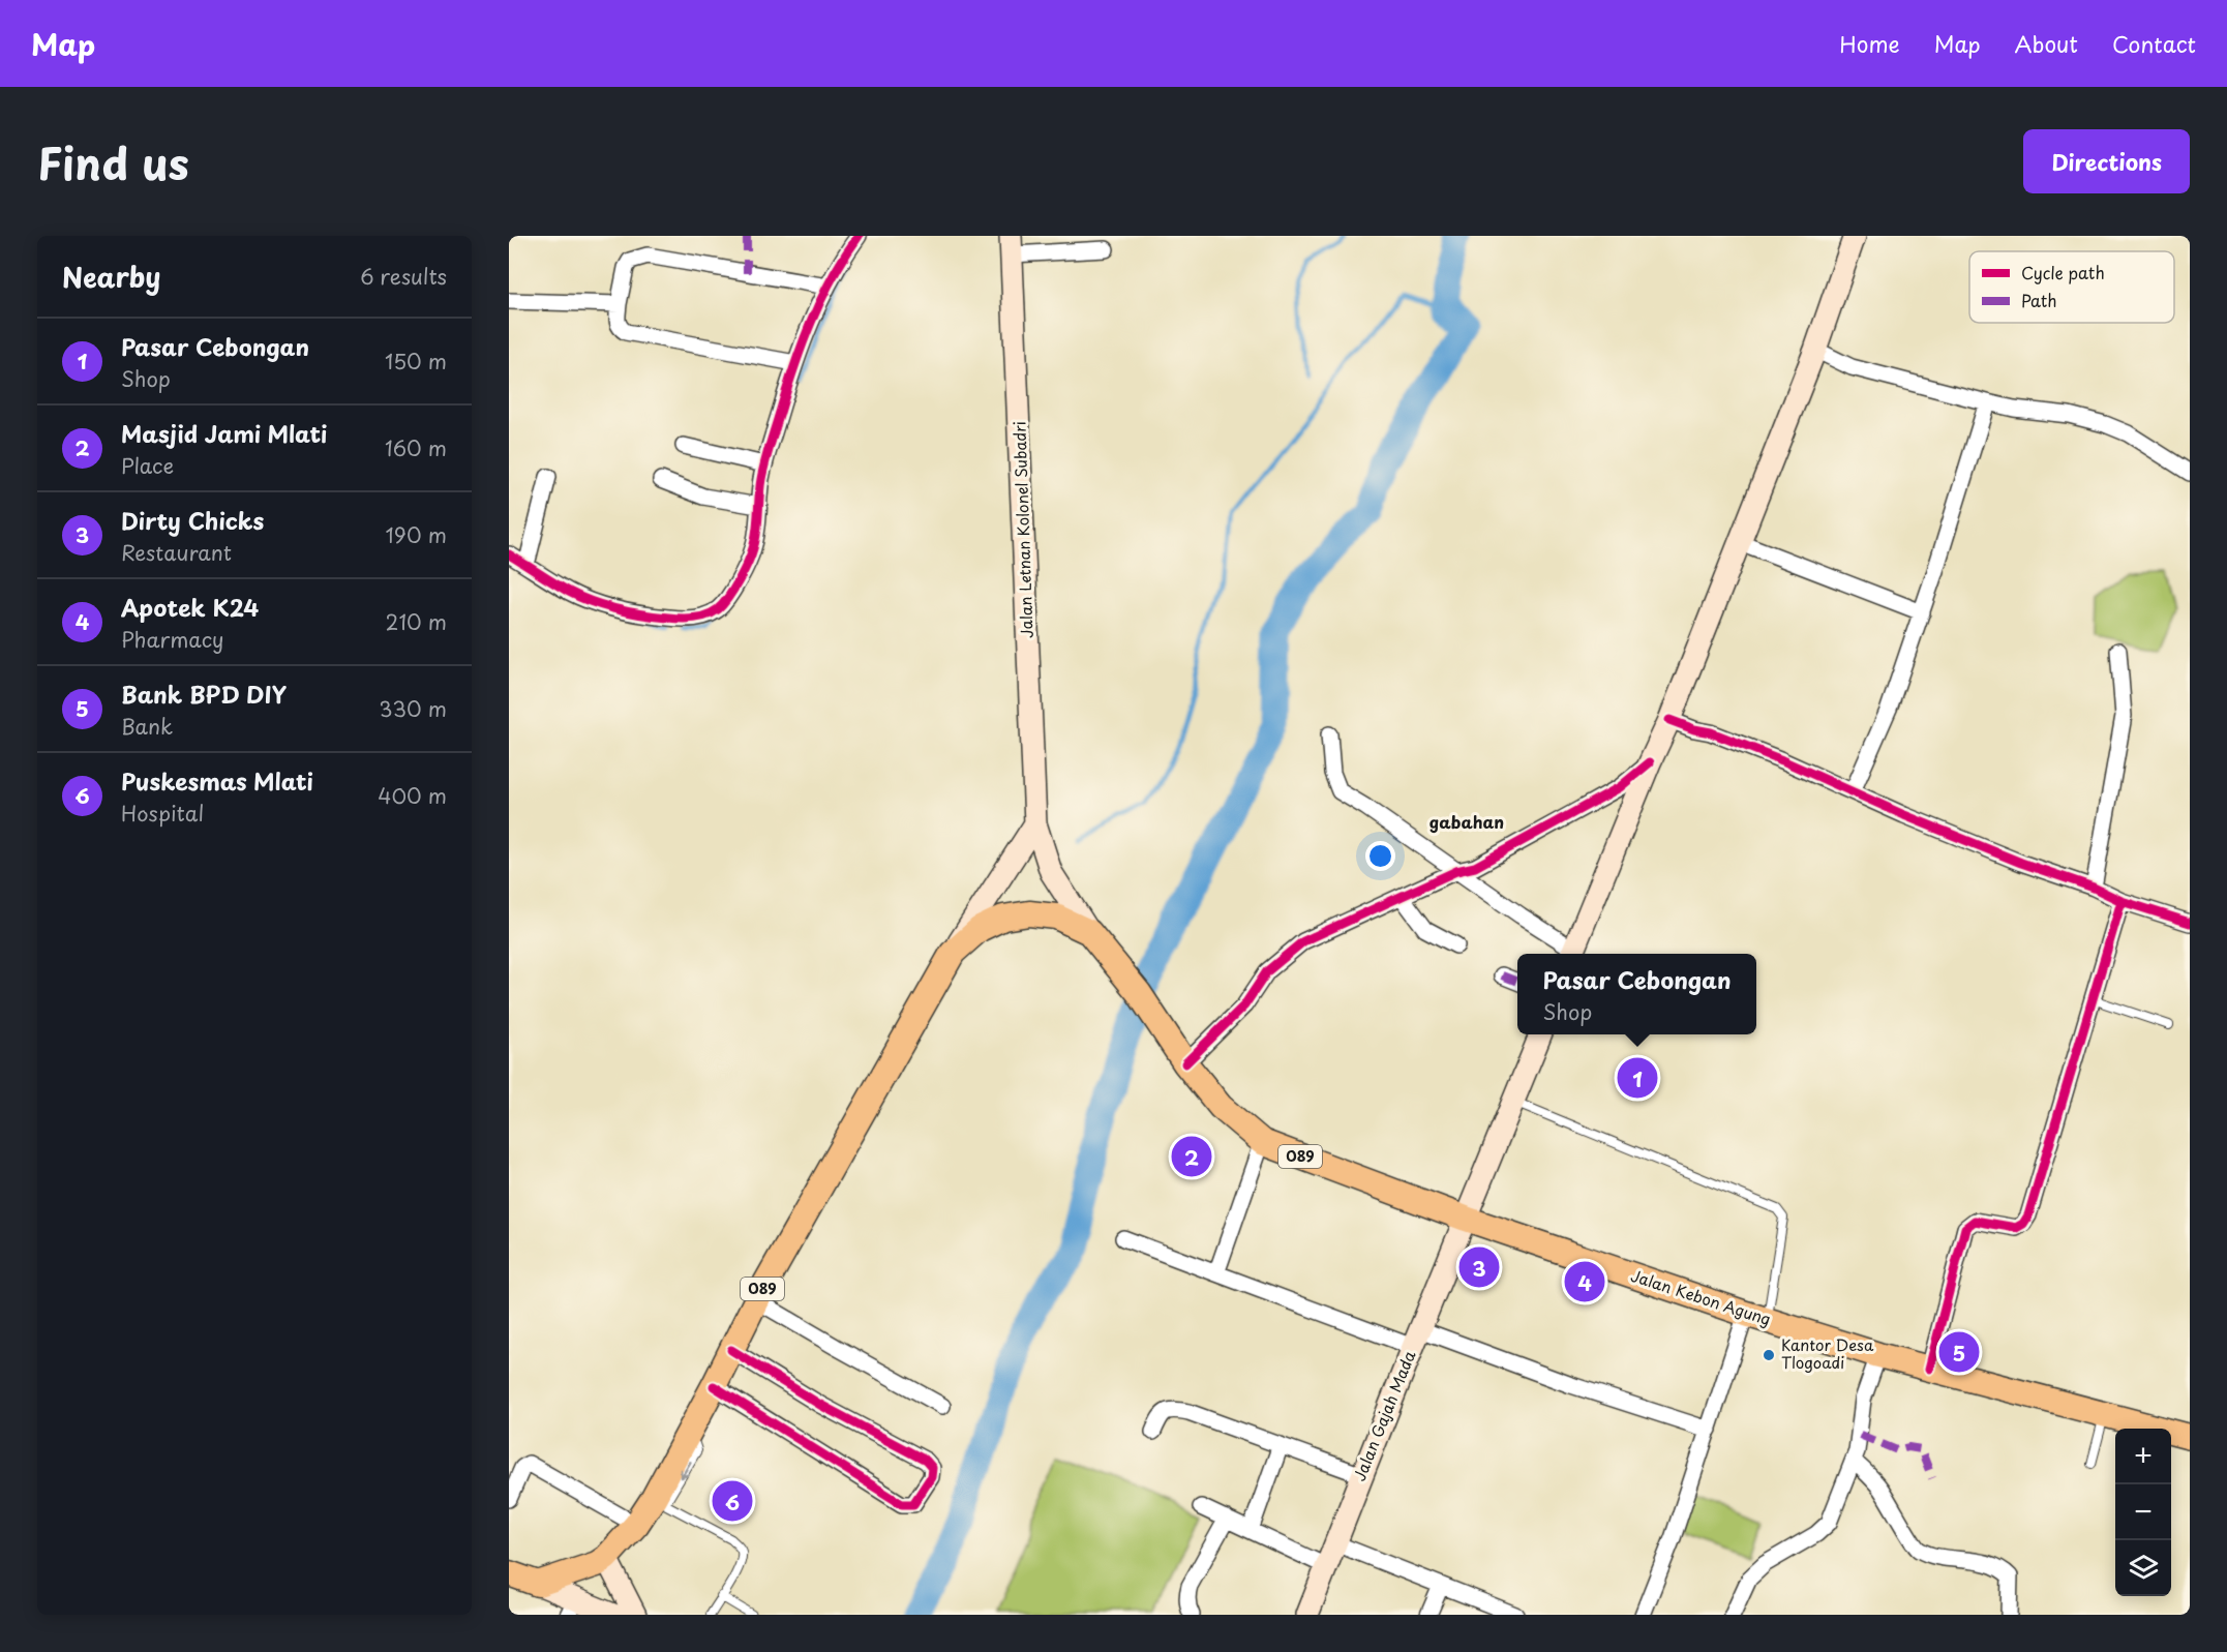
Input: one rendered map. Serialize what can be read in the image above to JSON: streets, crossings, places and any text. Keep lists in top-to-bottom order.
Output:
{
  "streets": {
    "main road": [
      "Jalan Letnan Kolonel Subadri",
      "089",
      "Jalan Kebon Agung",
      "Jalan Gajah Mada"
    ]
  },
  "crossings": [
    ["Jalan Letnan Kolonel Subadri", "089"],
    ["089", "Jalan Kebon Agung"],
    ["089", "Jalan Gajah Mada"],
    ["Jalan Kebon Agung", "Jalan Gajah Mada"]
  ],
  "districts": ["gabahan"],
  "places": ["Kantor Desa Tlogoadi"],
  "legend": ["Cycle path", "Path"],
  "page": {
    "header": "Map",
    "nav": [
      "Home",
      "Map",
      "About",
      "Contact"
    ],
    "title": "Find us",
    "buttons": "Directions",
    "heading": ["Nearby", "6 results"],
    "list": [
      {
        "mark": "1",
        "name": "Pasar Cebongan",
        "note": "Shop",
        "value": "150 m"
      },
      {
        "mark": "2",
        "name": "Masjid Jami Mlati",
        "note": "Place",
        "value": "160 m"
      },
      {
        "mark": "3",
        "name": "Dirty Chicks",
        "note": "Restaurant",
        "value": "190 m"
      },
      {
        "mark": "4",
        "name": "Apotek K24",
        "note": "Pharmacy",
        "value": "210 m"
      },
      {
        "mark": "5",
        "name": "Bank BPD DIY",
        "note": "Bank",
        "value": "330 m"
      },
      {
        "mark": "6",
        "name": "Puskesmas Mlati",
        "note": "Hospital",
        "value": "400 m"
      }
    ],
    "popup": ["Pasar Cebongan", "Shop"],
    "pins": [
      "1",
      "2",
      "3",
      "4",
      "5",
      "6"
    ],
    "map_buttons": ["+", "−"]
  }
}
